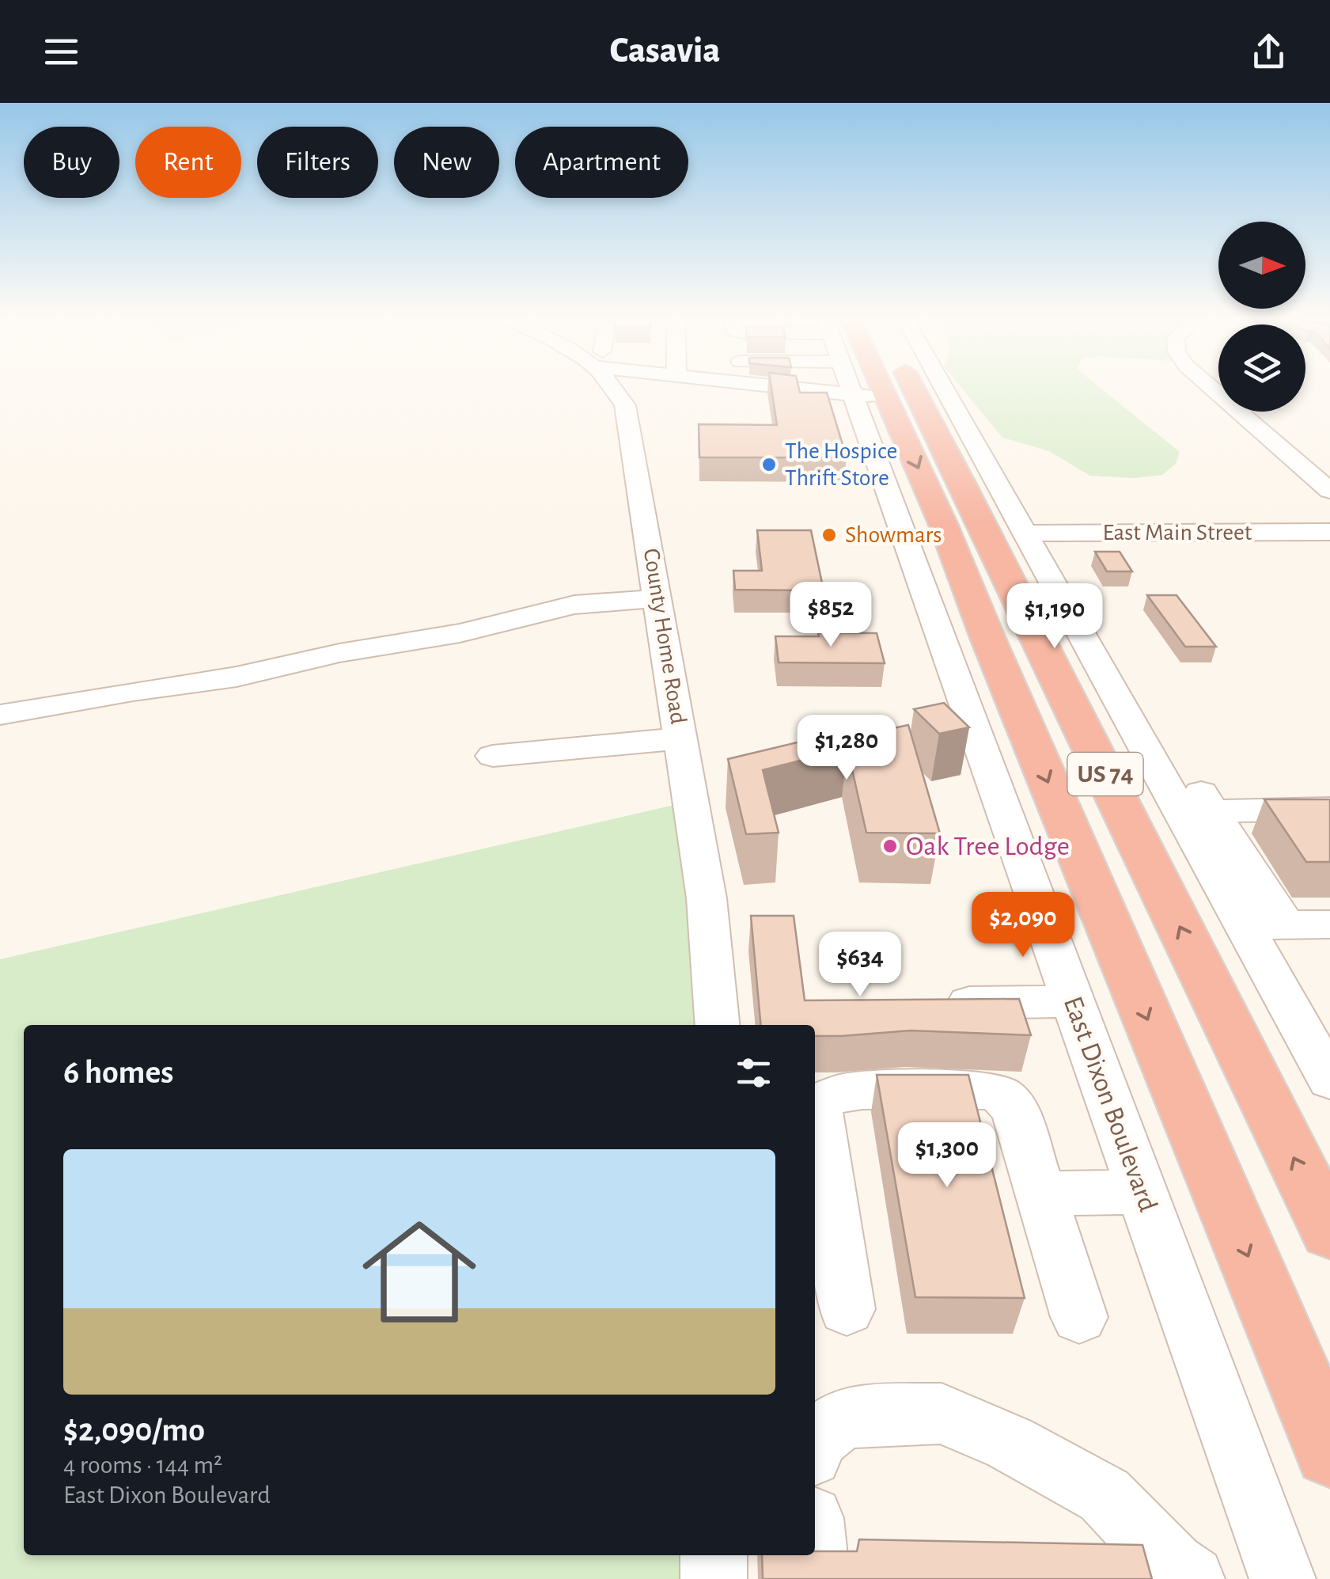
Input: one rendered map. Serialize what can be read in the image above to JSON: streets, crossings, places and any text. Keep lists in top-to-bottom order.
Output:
{
  "streets": {
    "highway": ["US 74"],
    "street": ["East Main Street", "County Home Road", "East Dixon Boulevard"]
  },
  "places": ["The Hospice Thrift Store", "Showmars", "Oak Tree Lodge"],
  "north": "right",
  "page": {
    "header": "Casavia",
    "chip": [
      "Buy",
      "Rent",
      "Filters",
      "New",
      "Apartment"
    ],
    "price": [
      "$852",
      "$1,190",
      "$1,280",
      "$2,090",
      "$634",
      "$1,300"
    ],
    "heading": "6 homes",
    "list": [
      {
        "name": "$2,090/mo",
        "note": "4 rooms · 144 m² · East Dixon Boulevard"
      }
    ]
  }
}
